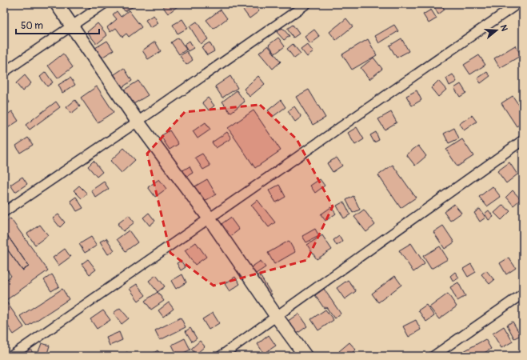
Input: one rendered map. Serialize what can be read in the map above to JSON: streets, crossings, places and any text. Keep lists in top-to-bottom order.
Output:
{
  "scale_bar": "50 m",
  "north": "right"
}
